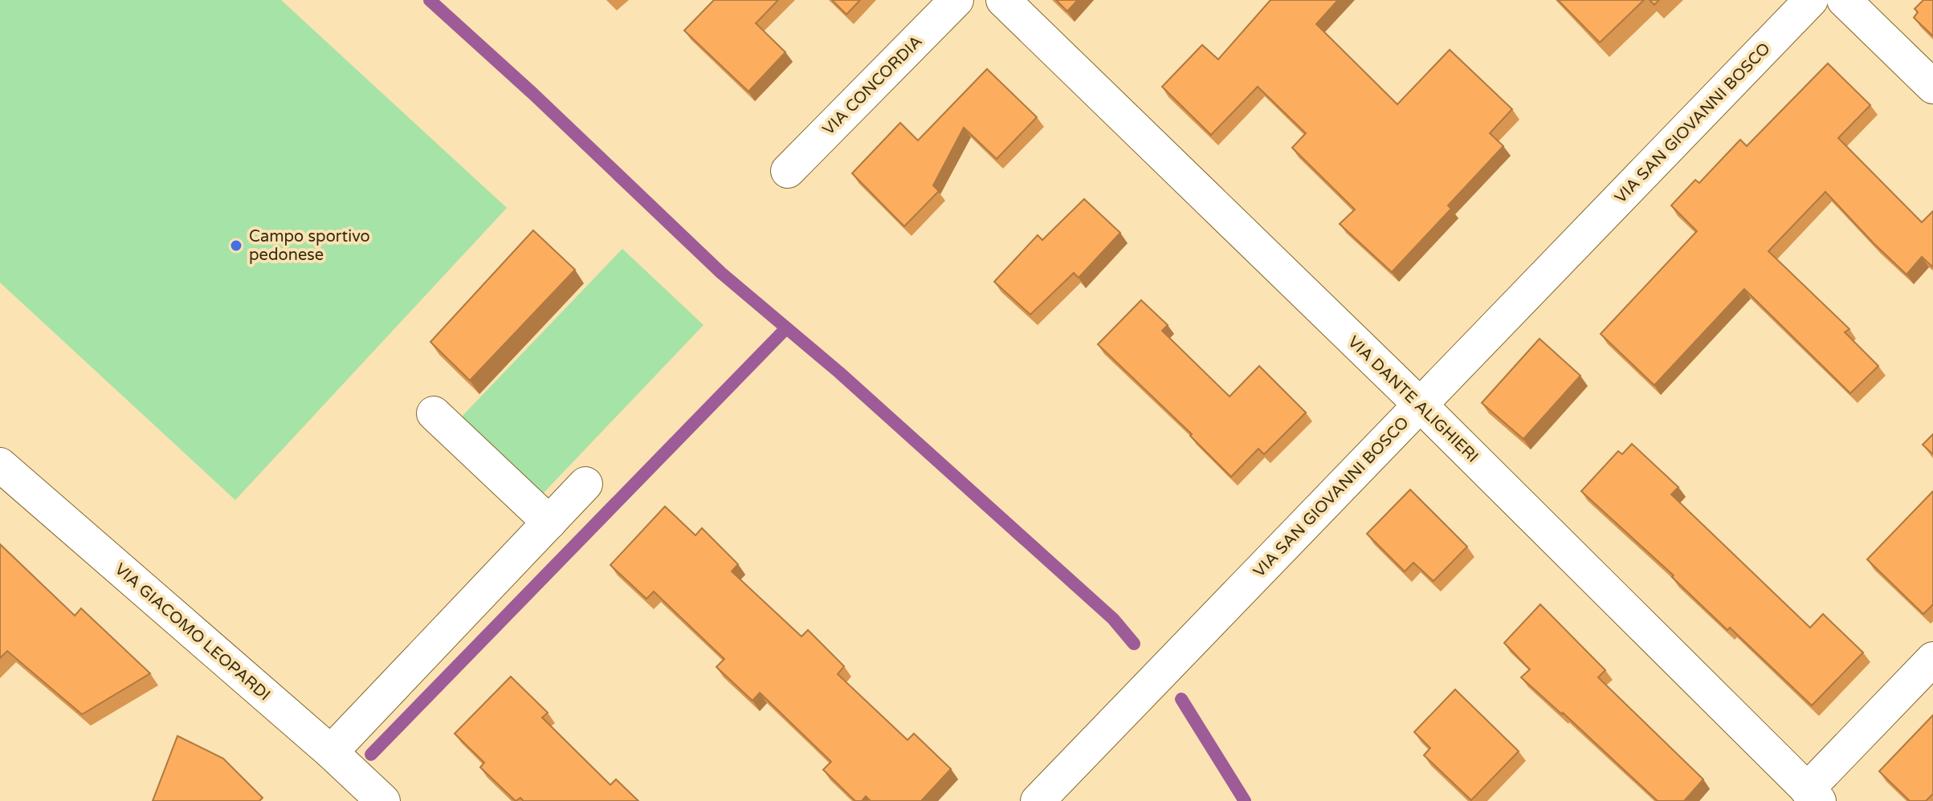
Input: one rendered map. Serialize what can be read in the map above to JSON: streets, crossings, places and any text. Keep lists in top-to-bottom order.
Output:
{
  "streets": {
    "street": [
      "VIA CONCORDIA",
      "VIA SAN GIOVANNI BOSCO",
      "VIA DANTE ALIGHIERI",
      "VIA GIACOMO LEOPARDI"
    ]
  },
  "crossings": [
    ["VIA SAN GIOVANNI BOSCO", "VIA DANTE ALIGHIERI"]
  ],
  "places": ["Campo sportivo pedonese"]
}
